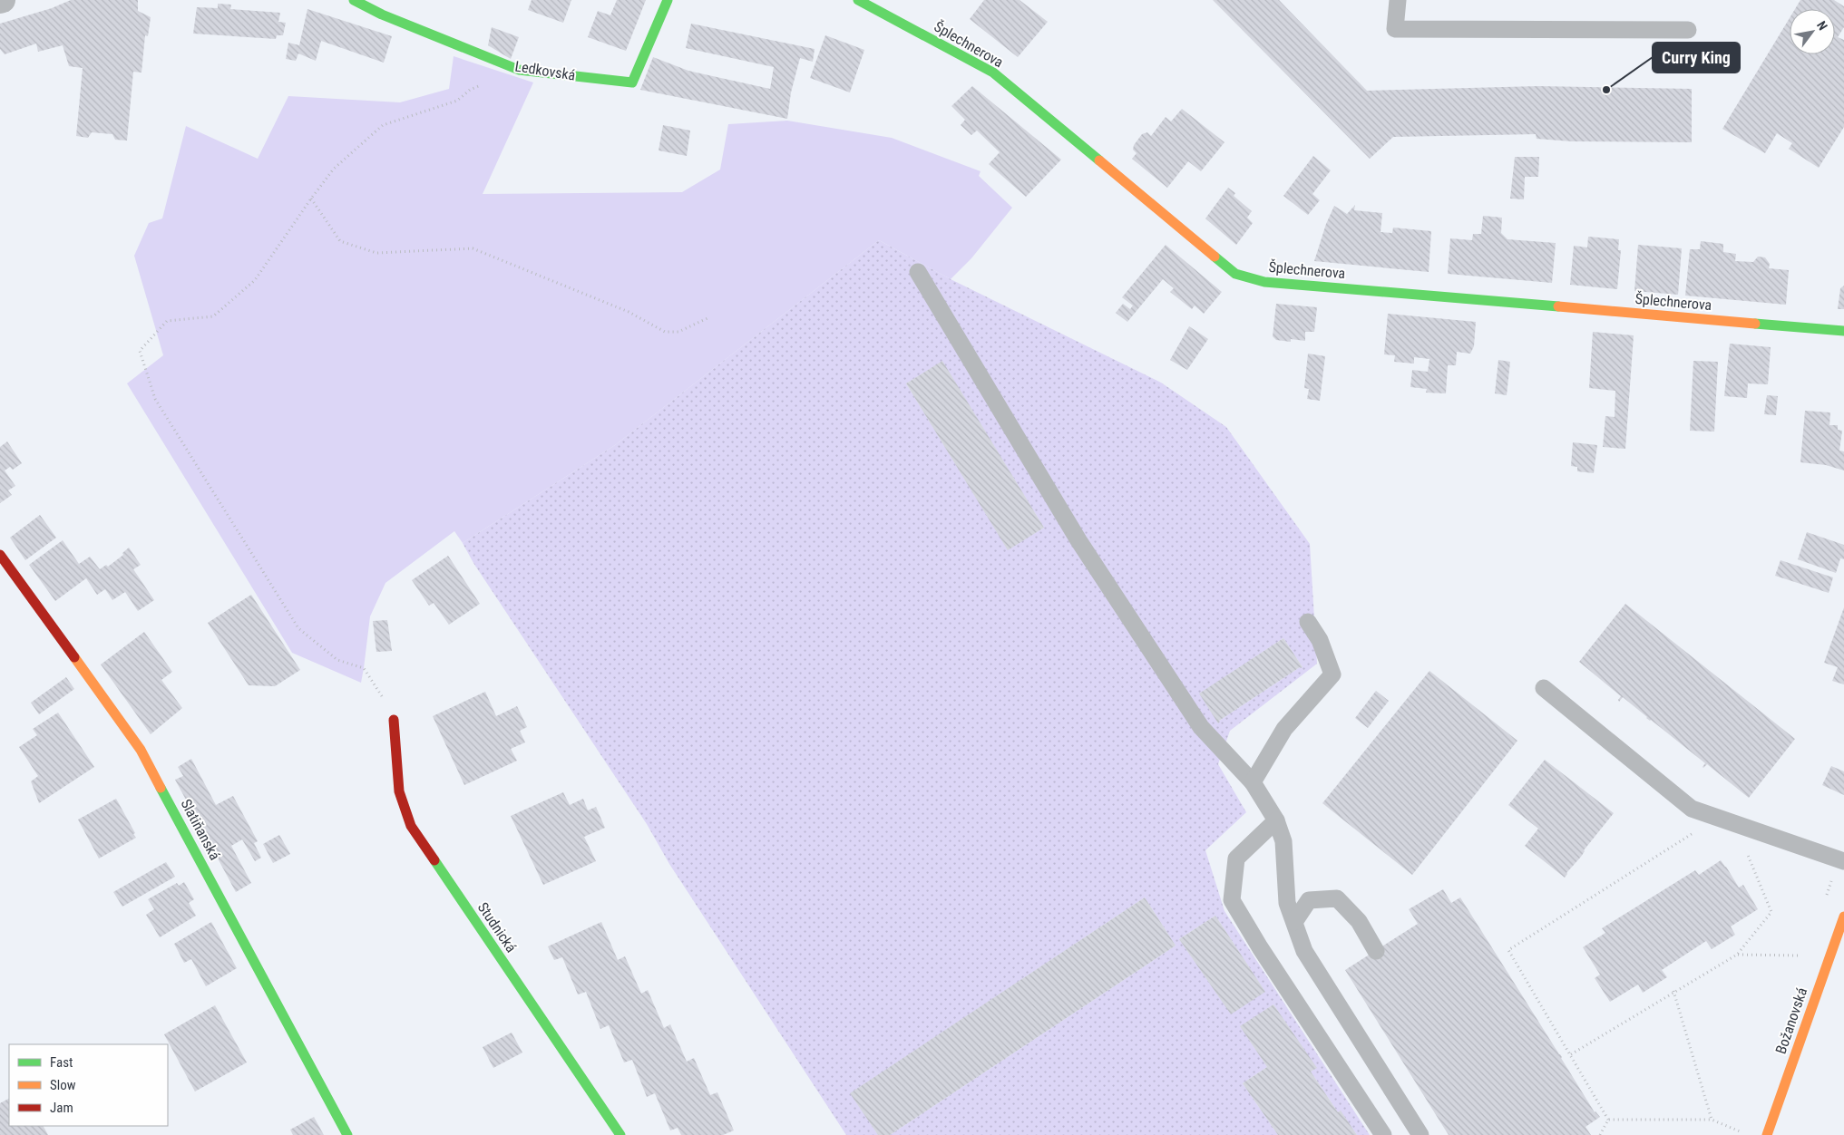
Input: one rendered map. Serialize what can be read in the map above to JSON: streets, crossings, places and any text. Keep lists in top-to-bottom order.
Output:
{
  "streets": {
    "street": [
      "Šplechnerova",
      "Ledkovská",
      "Slatiňanská",
      "Studnická",
      "Božanovská"
    ]
  },
  "places": ["Curry King"],
  "legend": ["Fast", "Slow", "Jam"],
  "north": "top right"
}
